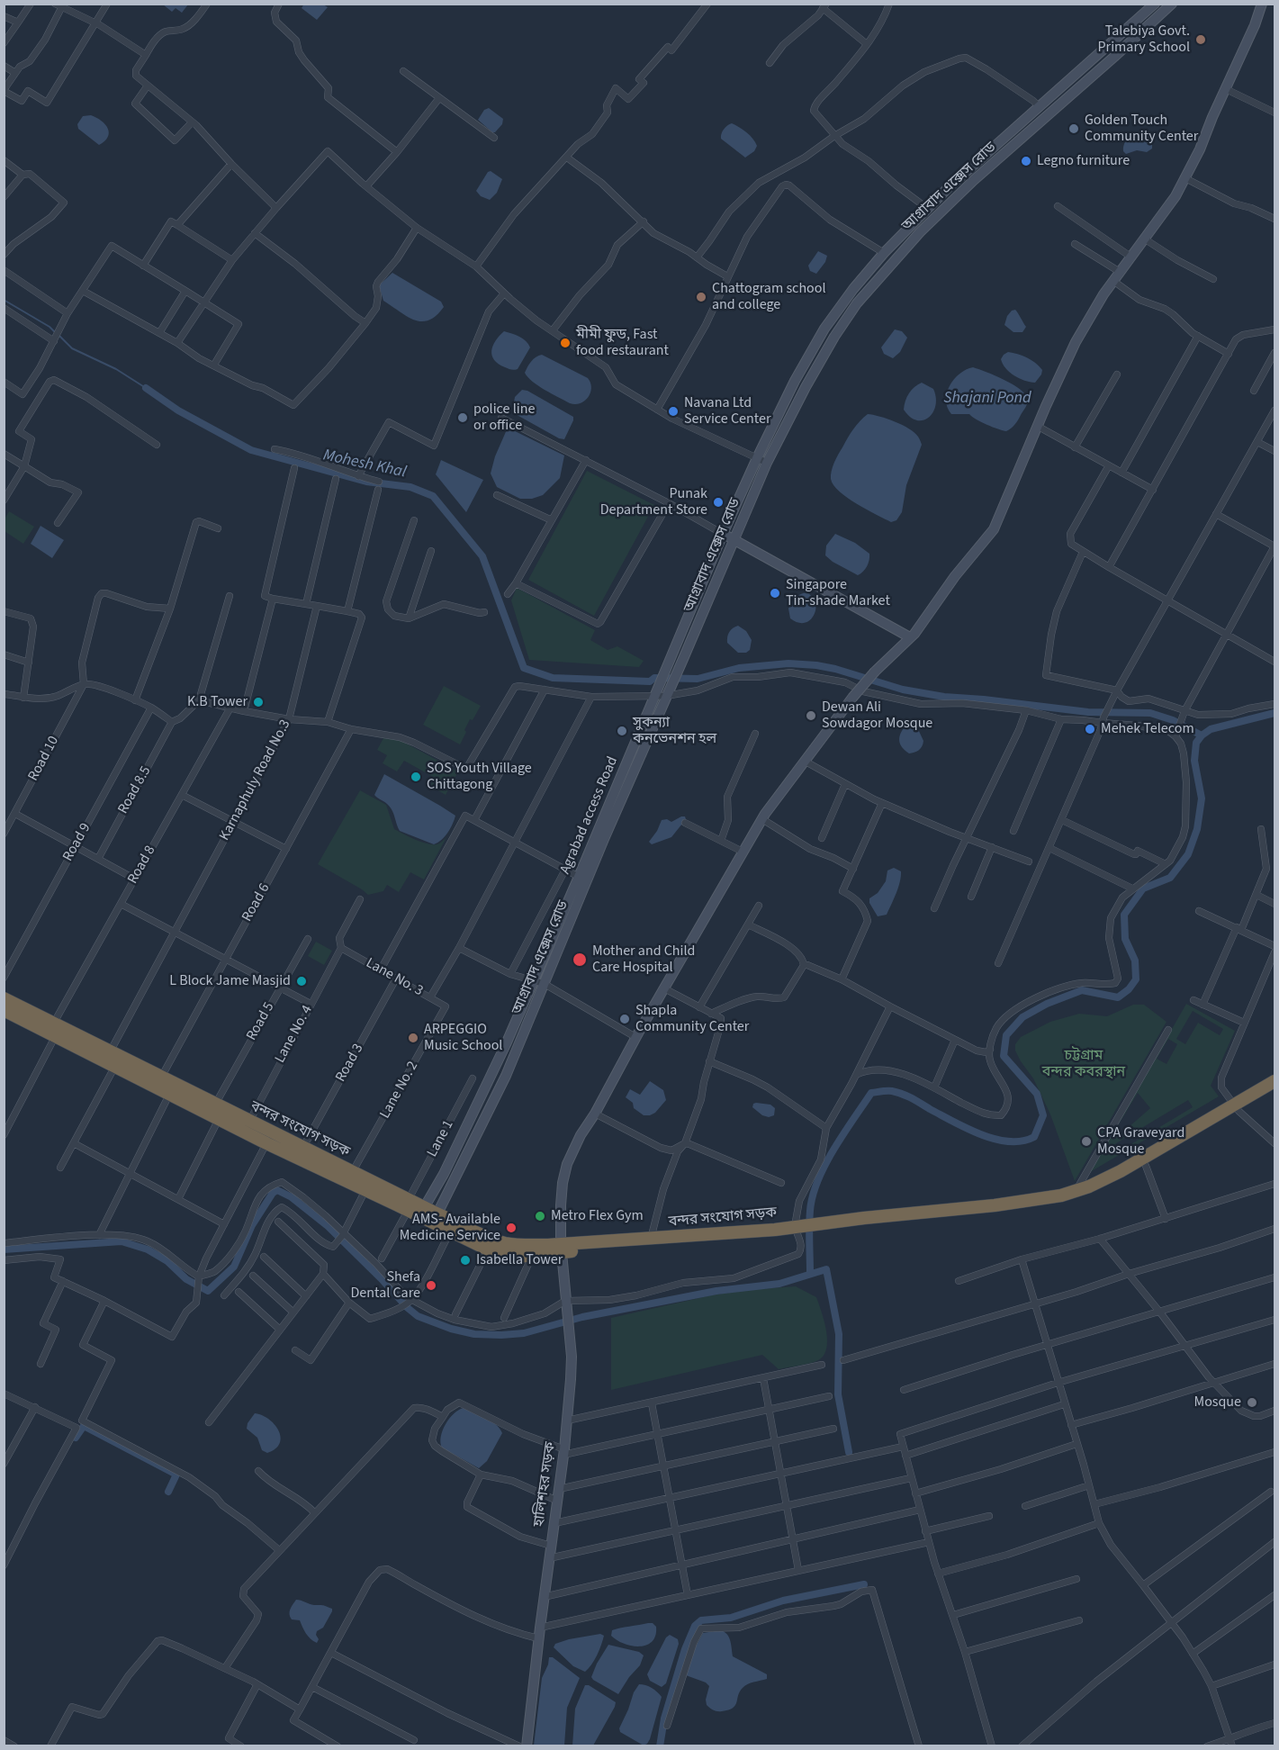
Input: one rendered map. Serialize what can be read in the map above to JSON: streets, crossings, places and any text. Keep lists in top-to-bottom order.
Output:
{
  "streets": {
    "highway": ["বন্দর সংযোগ সড়ক"],
    "main road": ["আগ্রাবাদ এক্সেস রোড", "Agrabad access Road", "হালিশহর সড়ক"],
    "street": [
      "Road 10",
      "Karnaphuly Road No.3",
      "Road 8.5",
      "Road 9",
      "Road 8",
      "Road 6",
      "Lane No. 3",
      "Road 5",
      "Lane No. 4",
      "Road 3",
      "Lane No. 2",
      "Lane 1"
    ]
  },
  "crossings": [
    ["আগ্রাবাদ এক্সেস রোড", "Agrabad access Road"],
    ["আগ্রাবাদ এক্সেস রোড", "বন্দর সংযোগ সড়ক"],
    ["Karnaphuly Road No.3", "বন্দর সংযোগ সড়ক"],
    ["Agrabad access Road", "বন্দর সংযোগ সড়ক"],
    ["Road 8", "বন্দর সংযোগ সড়ক"],
    ["Road 6", "বন্দর সংযোগ সড়ক"],
    ["Lane No. 3", "Lane No. 4"],
    ["Lane No. 3", "Road 3"],
    ["Lane No. 3", "Lane No. 2"],
    ["Road 5", "বন্দর সংযোগ সড়ক"],
    ["Lane No. 4", "বন্দর সংযোগ সড়ক"],
    ["Road 3", "বন্দর সংযোগ সড়ক"],
    ["Lane No. 2", "বন্দর সংযোগ সড়ক"],
    ["বন্দর সংযোগ সড়ক", "Lane 1"],
    ["বন্দর সংযোগ সড়ক", "হালিশহর সড়ক"]
  ],
  "water": ["Shajani Pond", "Mohesh Khal"],
  "parks": ["চট্টগ্রাম বন্দর কবরস্থান"],
  "places": [
    "Talebiya Govt. Primary School",
    "Golden Touch Community Center",
    "Legno furniture",
    "Chattogram school and college",
    "মীমী ফুড, Fast food restaurant",
    "Navana Ltd Service Center",
    "police line or office",
    "Punak Department Store",
    "Singapore Tin-shade Market",
    "K.B Tower",
    "Dewan Ali Sowdagor Mosque",
    "Mehek Telecom",
    "সুকন্যা কনভেনশন হল",
    "SOS Youth Village Chittagong",
    "Mother and Child Care Hospital",
    "L Block Jame Masjid",
    "Shapla Community Center",
    "ARPEGGIO Music School",
    "CPA Graveyard Mosque",
    "Metro Flex Gym",
    "AMS- Available Medicine Service",
    "Isabella Tower",
    "Shefa Dental Care",
    "Mosque"
  ]
}
